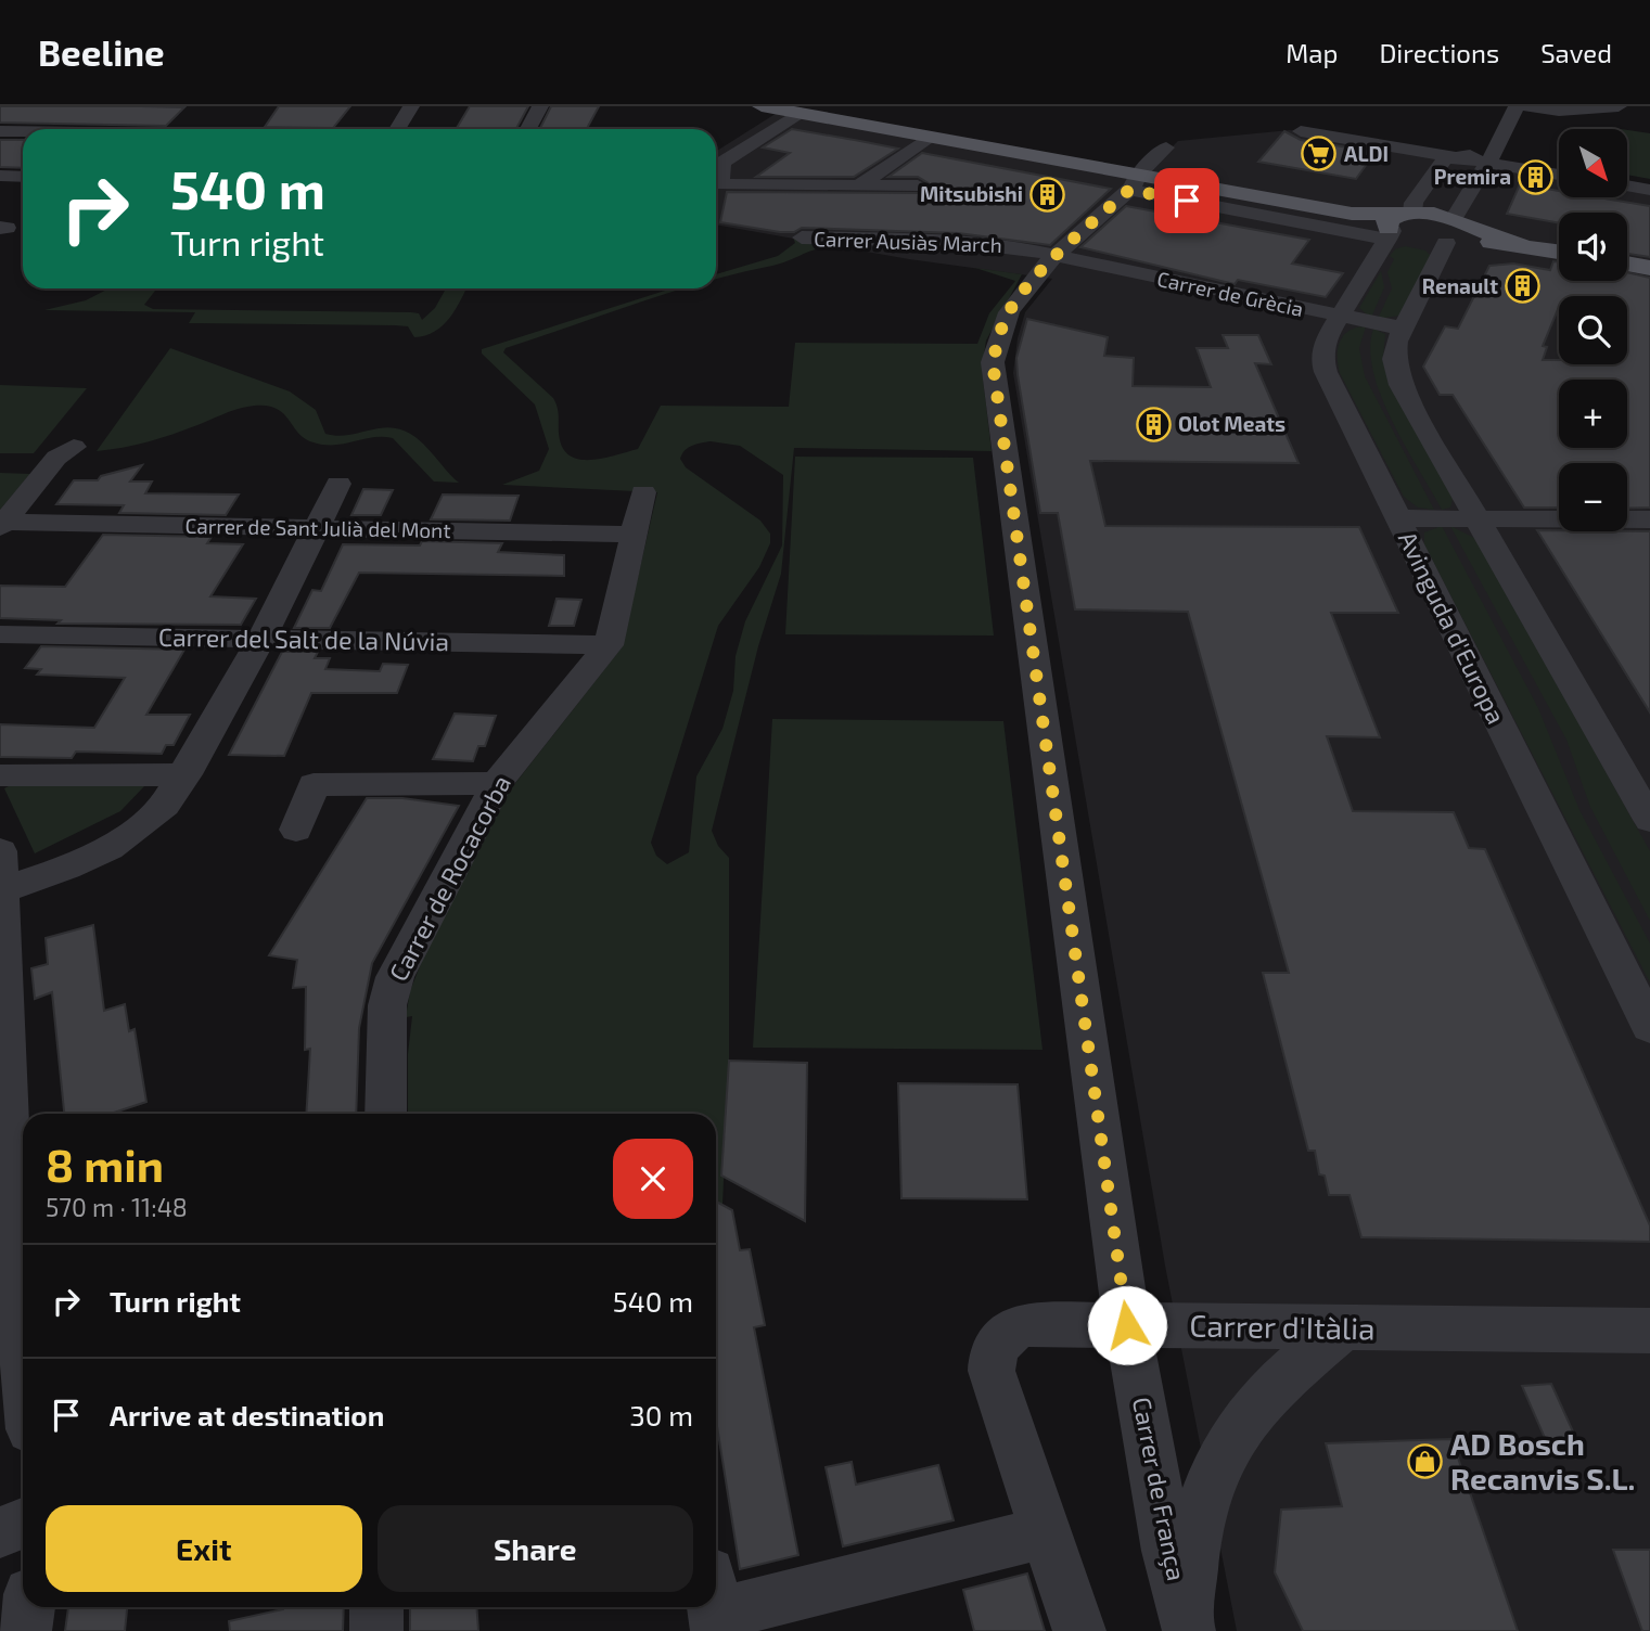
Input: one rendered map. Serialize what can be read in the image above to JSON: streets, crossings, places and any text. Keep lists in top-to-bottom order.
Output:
{
  "streets": {
    "street": [
      "Carrer Ausiàs March",
      "Carrer de Grècia",
      "Carrer de Sant Julià del Mont",
      "Avinguda d'Europa",
      "Carrer del Salt de la Núvia",
      "Carrer de Rocacorba",
      "Carrer d'Itàlia",
      "Carrer de França"
    ]
  },
  "crossings": [
    ["Carrer Ausiàs March", "Carrer de Grècia"],
    ["Carrer Ausiàs March", "Carrer de França"],
    ["Carrer de Grècia", "Avinguda d'Europa"],
    ["Carrer de Grècia", "Carrer de França"],
    ["Carrer de Sant Julià del Mont", "Carrer de Rocacorba"],
    ["Carrer del Salt de la Núvia", "Carrer de Rocacorba"],
    ["Carrer d'Itàlia", "Carrer de França"]
  ],
  "places": {
    "supermarket": ["ALDI"],
    "building": [
      "Premira",
      "Mitsubishi",
      "Renault",
      "Olot Meats"
    ],
    "shop": ["AD Bosch Recanvis S.L."]
  },
  "north": "bottom right",
  "page": {
    "header": "Beeline",
    "nav": ["Map", "Directions", "Saved"],
    "map_buttons": ["+", "−"],
    "turn": ["540 m", "Turn right"],
    "heading": ["8 min", "570 m · 11:48"],
    "list": [
      {
        "name": "Turn right",
        "value": "540 m"
      },
      {
        "name": "Arrive at destination",
        "value": "30 m"
      }
    ],
    "buttons": ["Exit", "Share"]
  }
}
